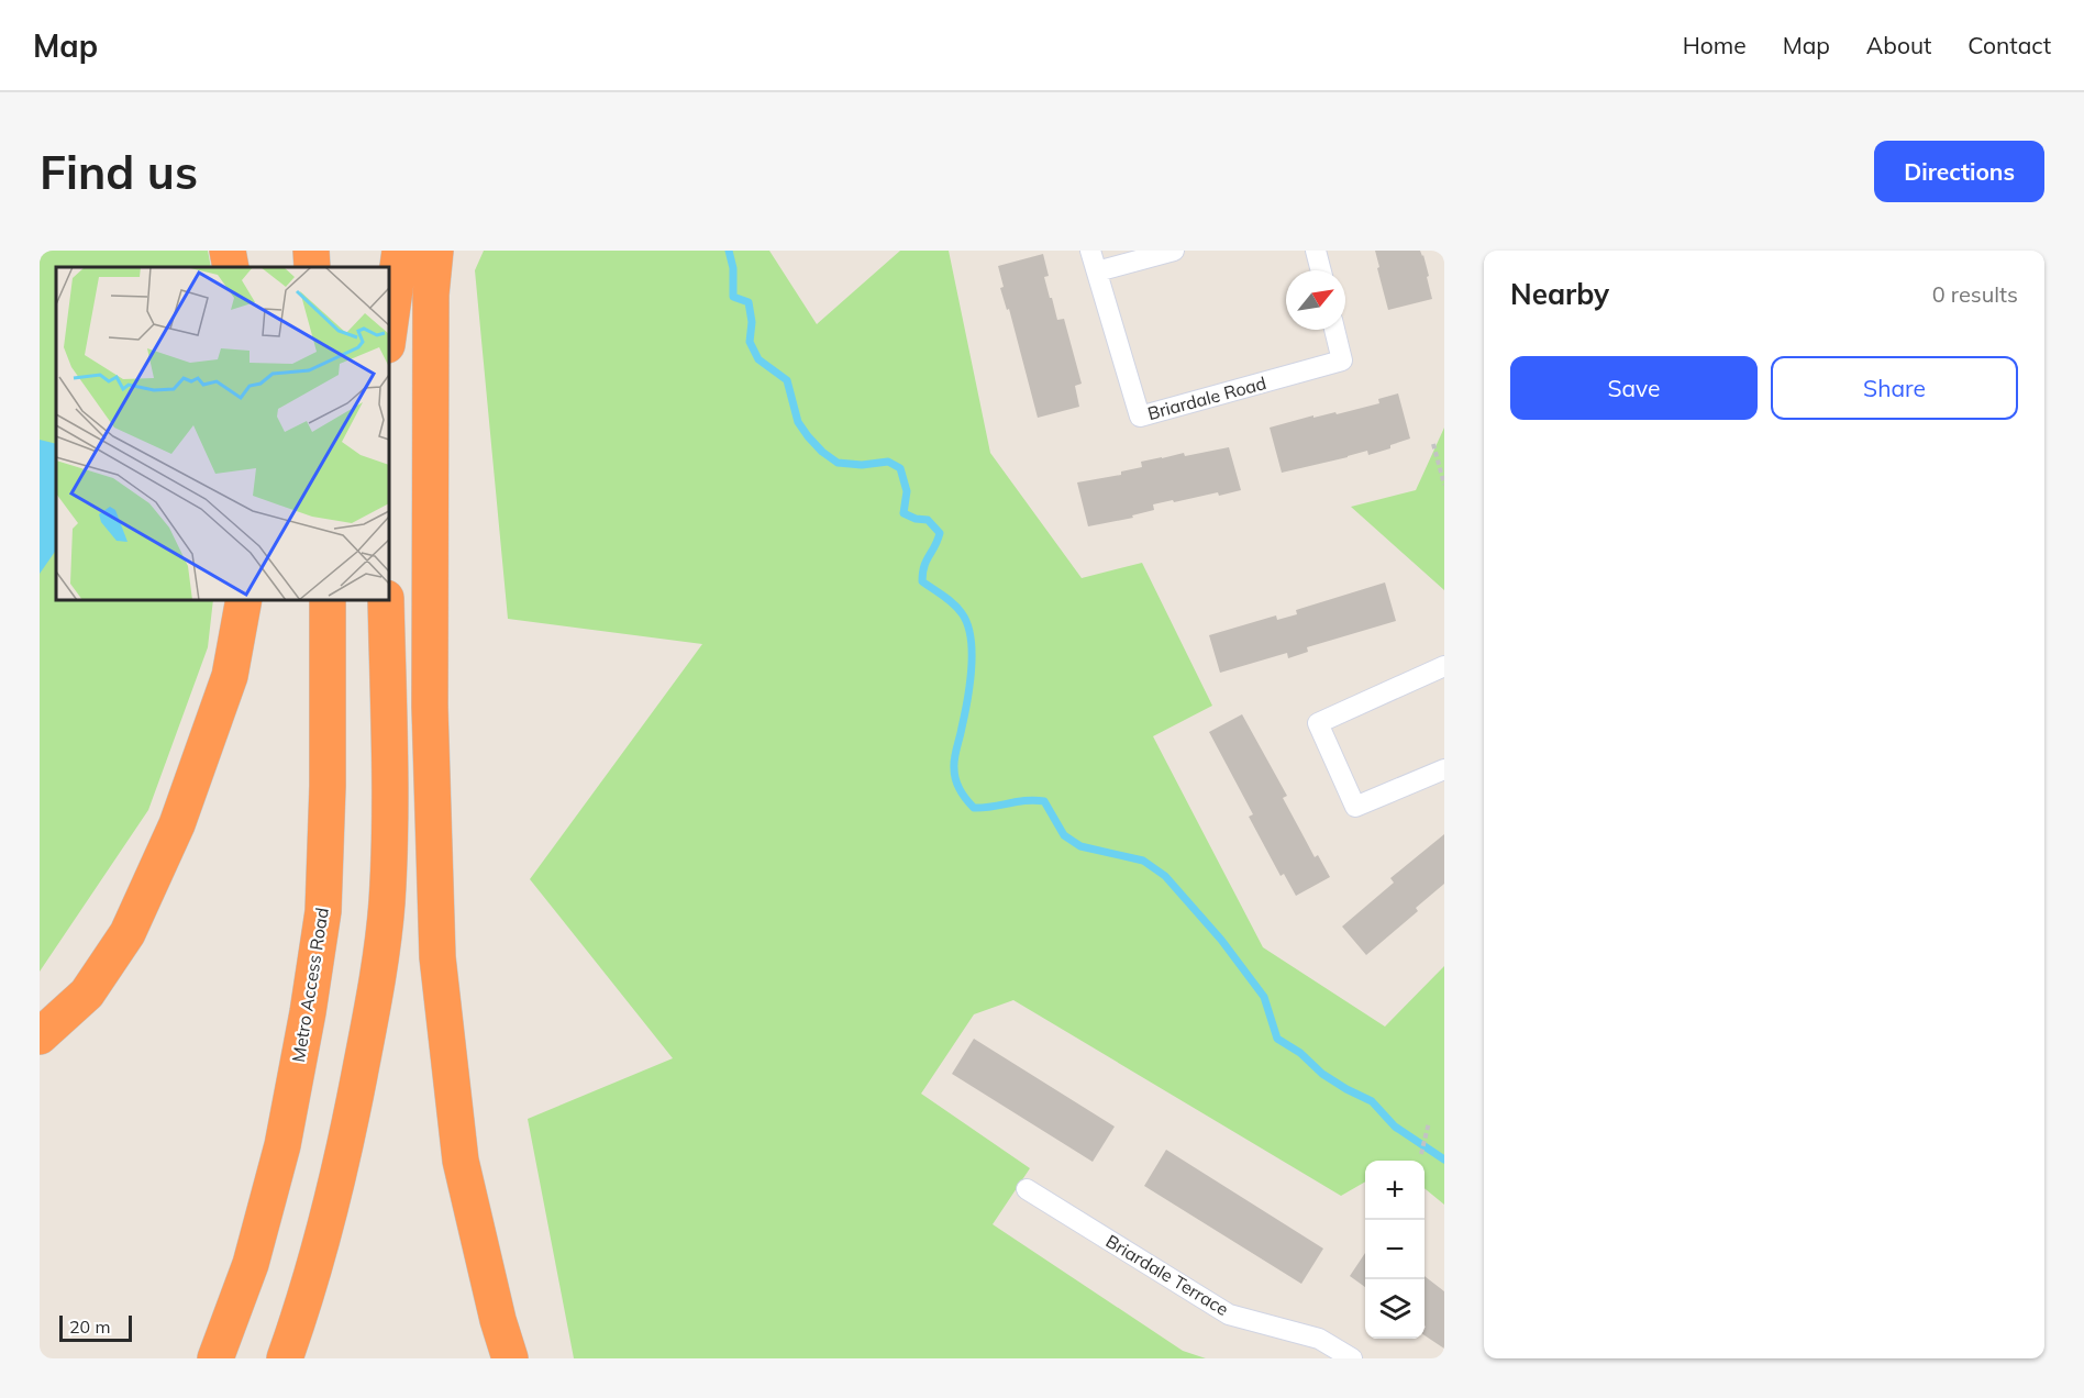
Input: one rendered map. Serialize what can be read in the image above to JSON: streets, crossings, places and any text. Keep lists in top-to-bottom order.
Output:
{
  "streets": {
    "highway": ["Metro Access Road"],
    "street": ["Briardale Road", "Briardale Terrace"]
  },
  "scale_bar": "20 m",
  "north": "top right",
  "page": {
    "header": "Map",
    "nav": [
      "Home",
      "Map",
      "About",
      "Contact"
    ],
    "buttons": [
      "Directions",
      ["Save", "Share"]
    ],
    "title": "Find us",
    "heading": ["Nearby", "0 results"],
    "map_buttons": ["+", "−"],
    "scale": "20 m"
  }
}
